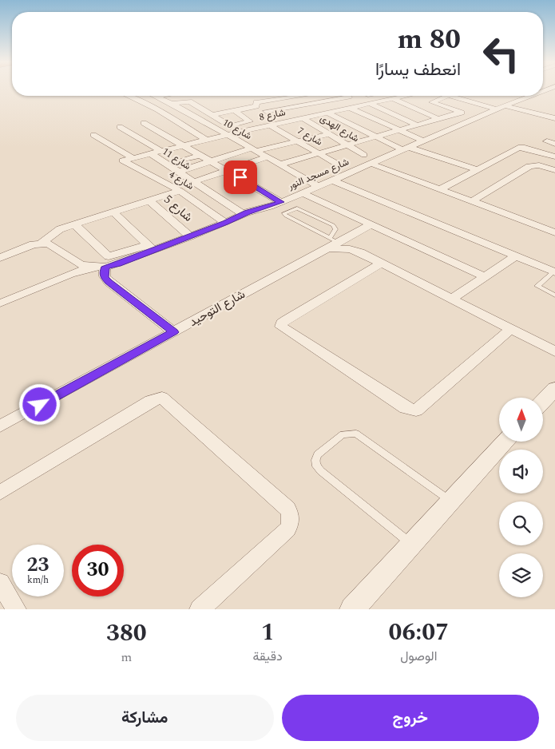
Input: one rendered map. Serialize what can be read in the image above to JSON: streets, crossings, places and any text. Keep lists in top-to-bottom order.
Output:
{
  "streets": {
    "street": [
      "شارع 8",
      "شارع الهدى",
      "شارع 10",
      "شارع 7",
      "شارع 11",
      "شارع مسجد النور",
      "شارع 4",
      "شارع 5",
      "شارع التوحيد"
    ]
  },
  "crossings": [
    ["شارع 8", "شارع الهدى"],
    ["شارع 8", "شارع 10"],
    ["شارع 8", "شارع 7"],
    ["شارع 8", "شارع 11"],
    ["شارع 8", "شارع 4"],
    ["شارع الهدى", "شارع مسجد النور"],
    ["شارع 10", "شارع مسجد النور"],
    ["شارع 7", "شارع مسجد النور"],
    ["شارع 11", "شارع مسجد النور"],
    ["شارع مسجد النور", "شارع 4"],
    ["شارع مسجد النور", "شارع 5"]
  ],
  "north": "top",
  "page": {
    "turn": ["80 m", "انعطف يسارًا"],
    "speed": "23 km/h",
    "limit": "30",
    "eta": [
      "06:07",
      "الوصول",
      "1",
      "دقيقة",
      "380",
      "m"
    ],
    "buttons": ["خروج", "مشاركة"]
  }
}
